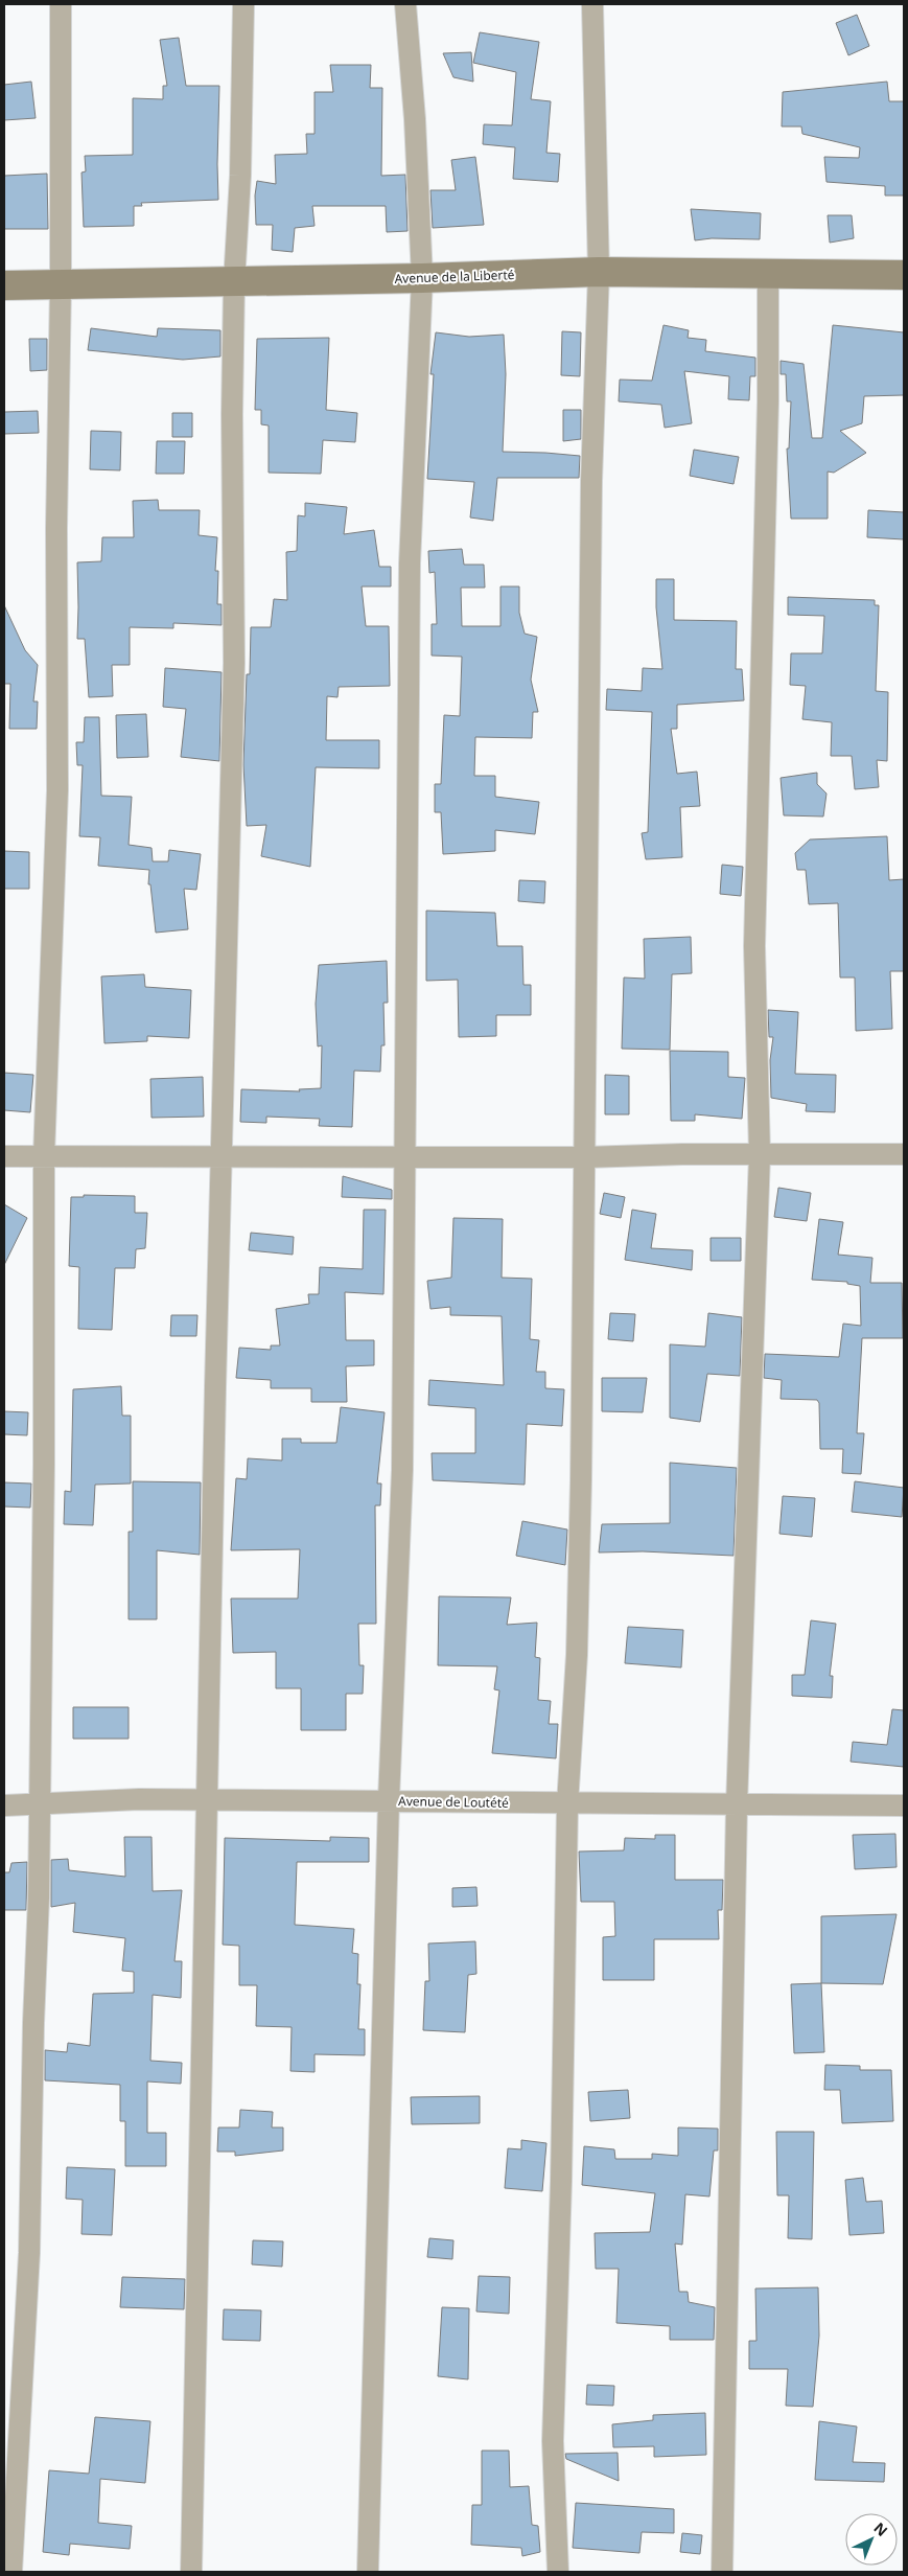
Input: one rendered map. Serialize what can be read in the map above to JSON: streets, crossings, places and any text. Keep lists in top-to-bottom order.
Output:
{
  "streets": {
    "street": ["Avenue de la Liberté", "Avenue de Loutété"]
  },
  "north": "top right"
}
